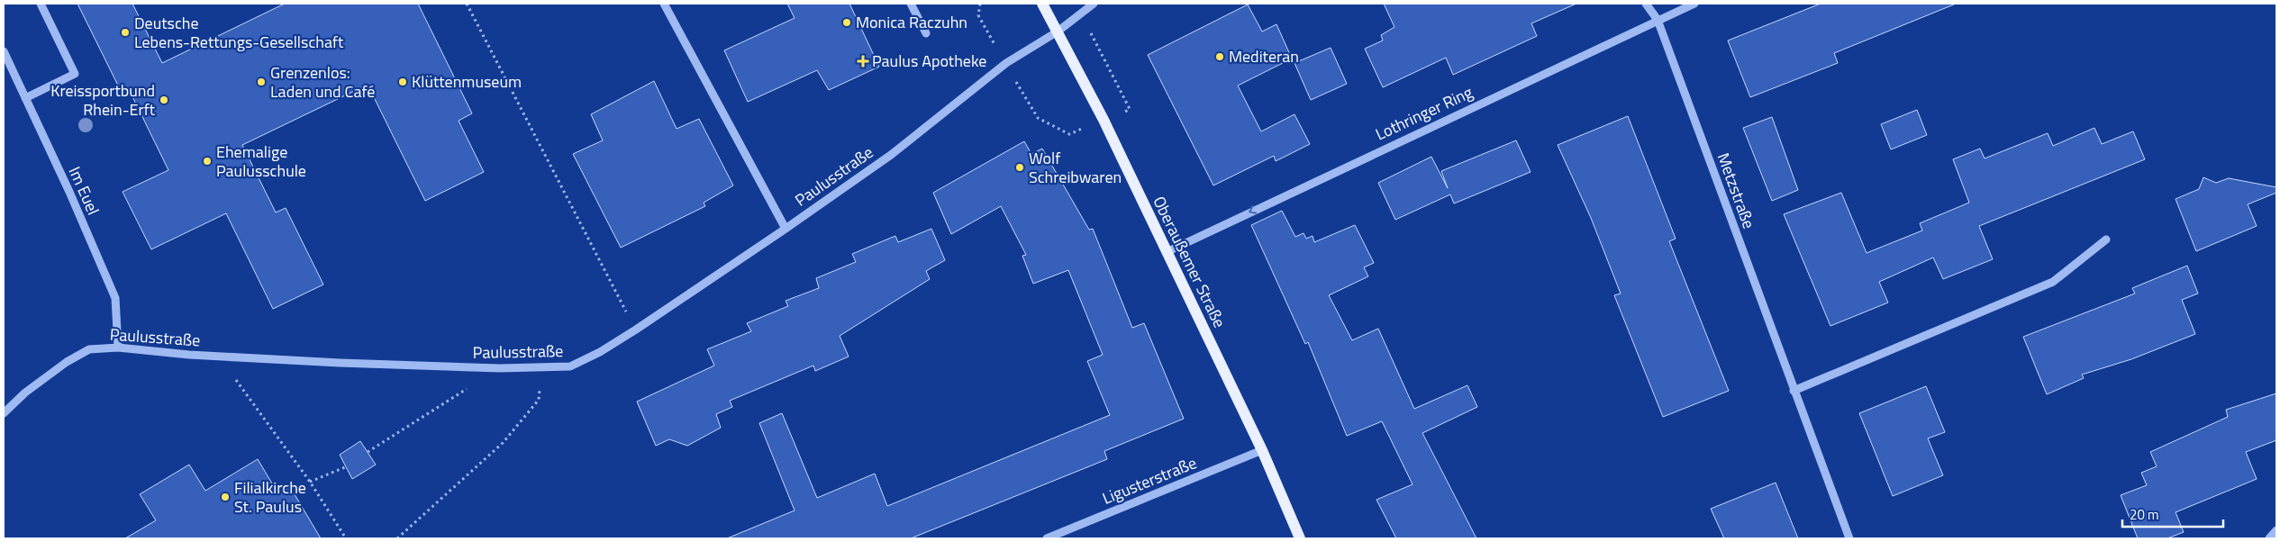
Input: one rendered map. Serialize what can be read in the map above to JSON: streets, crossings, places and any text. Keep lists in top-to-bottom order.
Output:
{
  "streets": {
    "main road": ["Oberaußemer Straße"],
    "street": [
      "Lothringer Ring",
      "Paulusstraße",
      "Im Euel",
      "Metzstraße",
      "Ligusterstraße"
    ]
  },
  "crossings": [
    ["Lothringer Ring", "Metzstraße"],
    ["Lothringer Ring", "Oberaußemer Straße"],
    ["Paulusstraße", "Im Euel"],
    ["Paulusstraße", "Oberaußemer Straße"],
    ["Oberaußemer Straße", "Ligusterstraße"]
  ],
  "one_way": ["Lothringer Ring"],
  "places": {
    "other": [
      "Monica Raczuhn",
      "Deutsche Lebens-Rettungs-Gesellschaft",
      "Mediteran",
      "Grenzenlos: Laden und Café",
      "Klüttenmuseum",
      "Kreissportbund Rhein-Erft",
      "Ehemalige Paulusschule",
      "Wolf Schreibwaren",
      "Filialkirche St. Paulus"
    ],
    "health": ["Paulus Apotheke"]
  },
  "scale_bar": "20 m"
}
